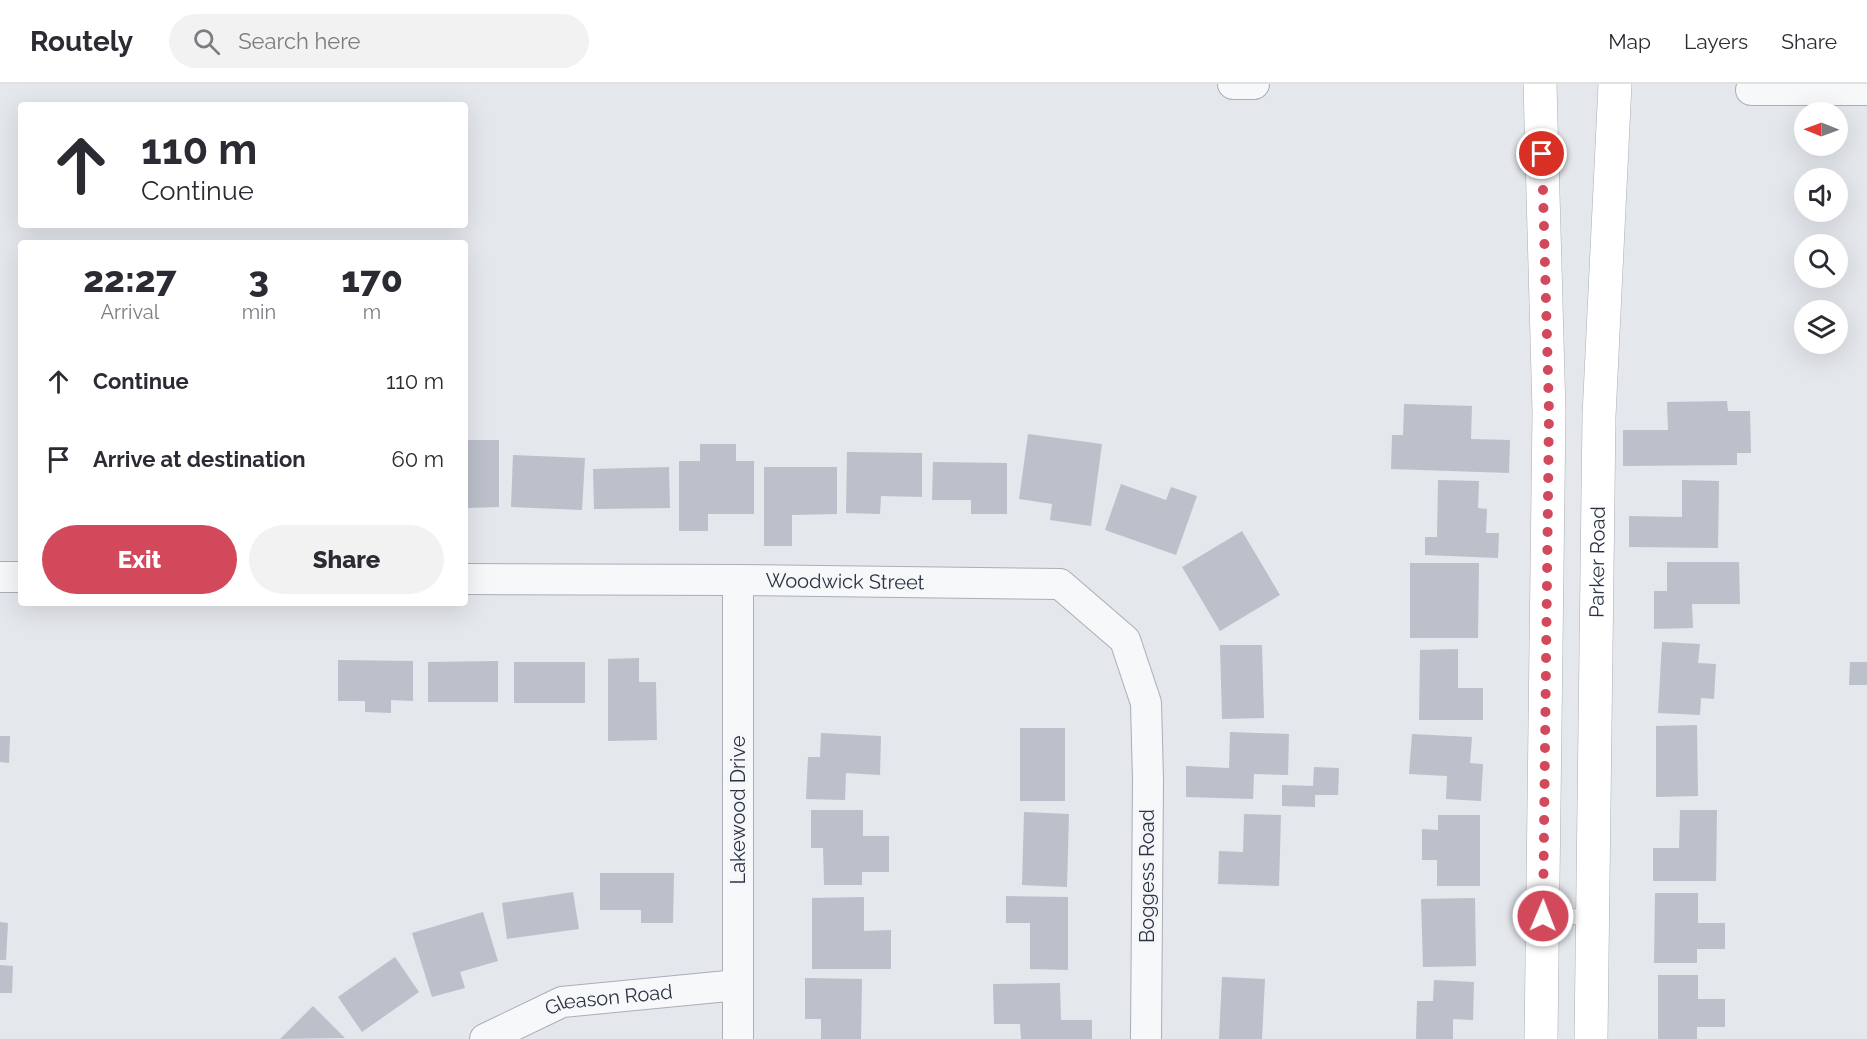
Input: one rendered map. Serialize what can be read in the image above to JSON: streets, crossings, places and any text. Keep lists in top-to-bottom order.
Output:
{
  "streets": {
    "street": [
      "Parker Road",
      "Woodwick Street",
      "Lakewood Drive",
      "Boggess Road",
      "Gleason Road"
    ]
  },
  "crossings": [
    ["Woodwick Street", "Lakewood Drive"],
    ["Woodwick Street", "Boggess Road"],
    ["Lakewood Drive", "Gleason Road"]
  ],
  "north": "left",
  "page": {
    "header": "Routely",
    "search": "Search here",
    "nav": ["Map", "Layers", "Share"],
    "turn": ["110 m", "Continue"],
    "eta": [
      "22:27",
      "Arrival",
      "3",
      "min",
      "170",
      "m"
    ],
    "list": [
      {
        "name": "Continue",
        "value": "110 m"
      },
      {
        "name": "Arrive at destination",
        "value": "60 m"
      }
    ],
    "buttons": ["Exit", "Share"]
  }
}
